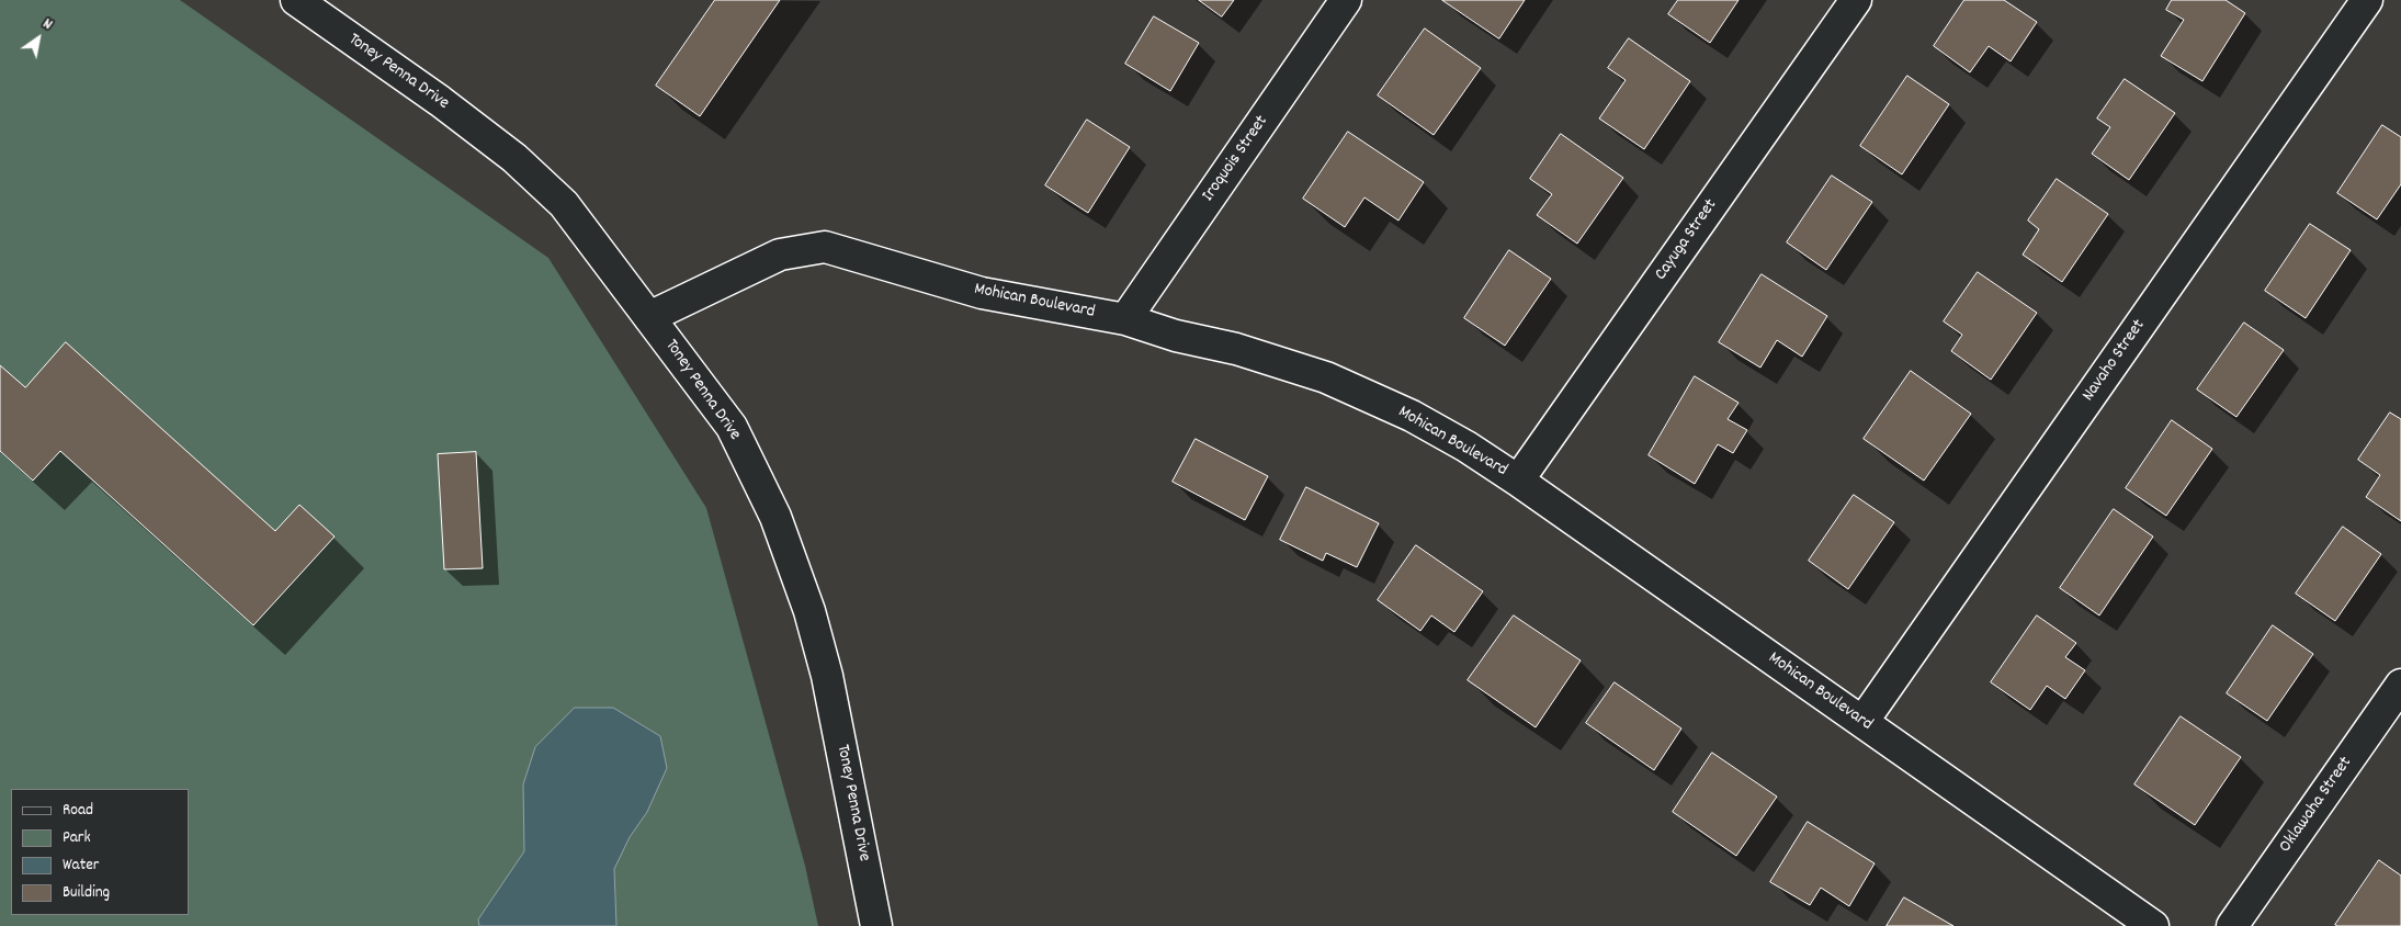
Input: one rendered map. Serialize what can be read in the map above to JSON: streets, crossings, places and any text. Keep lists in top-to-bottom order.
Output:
{
  "streets": {
    "street": [
      "Toney Penna Drive",
      "Iroquois Street",
      "Cayuga Street",
      "Mohican Boulevard",
      "Navaho Street",
      "Oklawaha Street"
    ]
  },
  "crossings": [
    ["Toney Penna Drive", "Mohican Boulevard"],
    ["Iroquois Street", "Mohican Boulevard"],
    ["Cayuga Street", "Mohican Boulevard"],
    ["Mohican Boulevard", "Navaho Street"]
  ],
  "legend": [
    "Road",
    "Park",
    "Water",
    "Building"
  ],
  "north": "top right"
}
